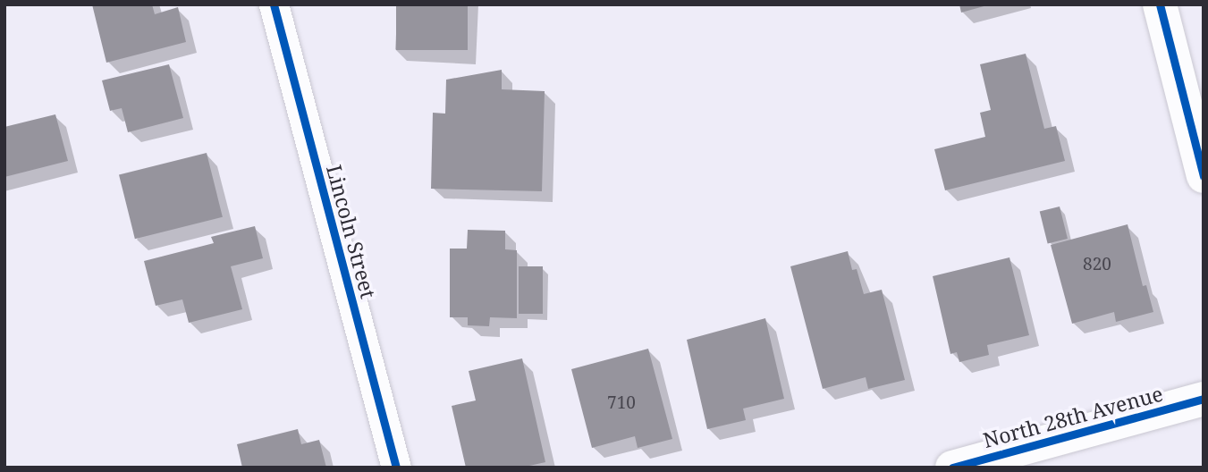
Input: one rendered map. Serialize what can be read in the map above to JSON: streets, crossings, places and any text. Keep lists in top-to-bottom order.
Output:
{
  "streets": {
    "street": ["Lincoln Street", "North 28th Avenue"]
  },
  "house_numbers": ["820", "710"]
}
